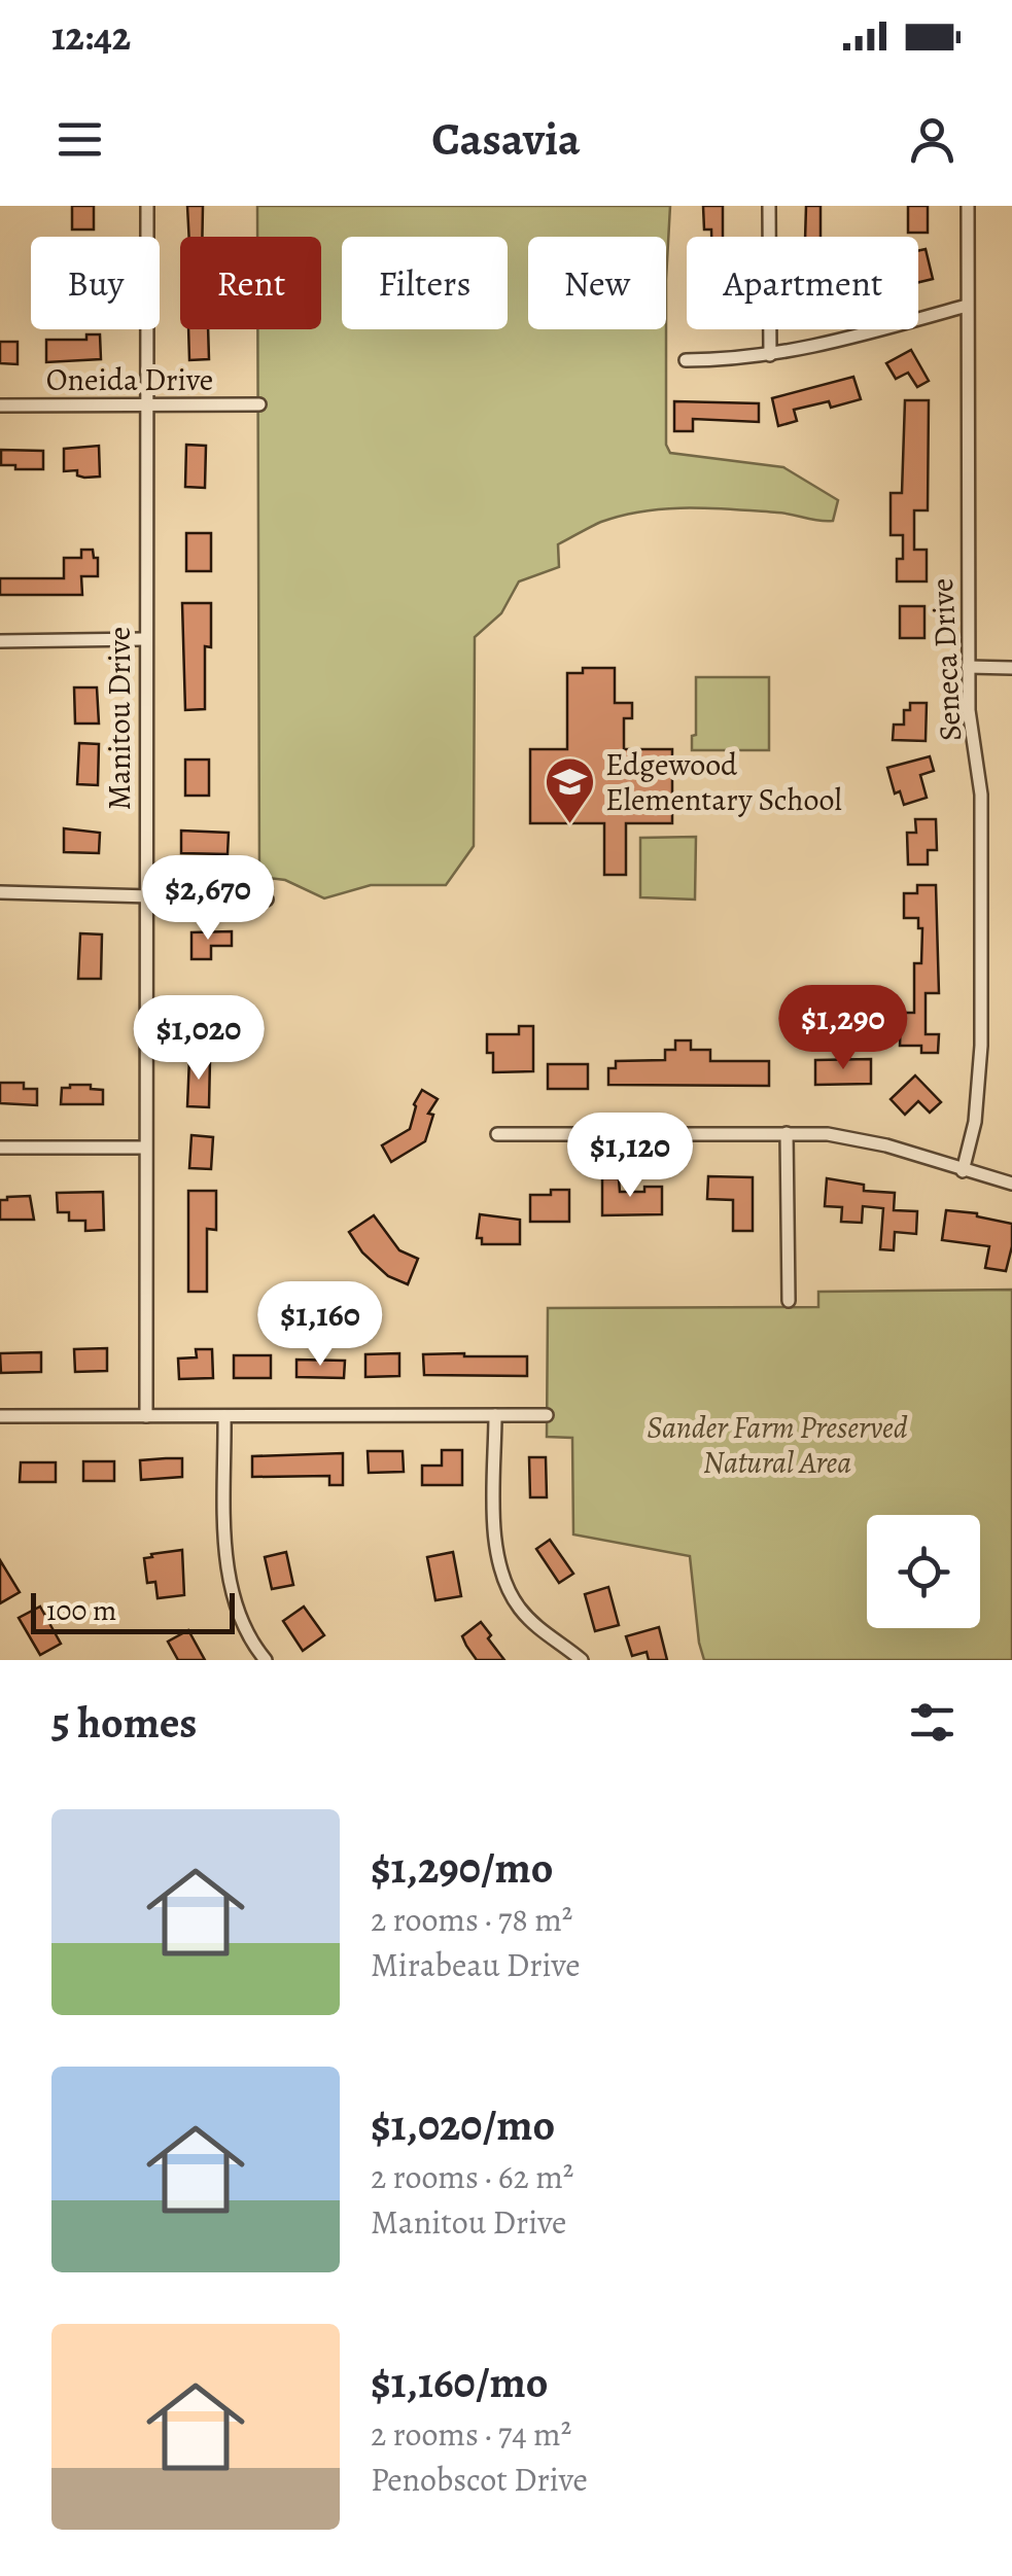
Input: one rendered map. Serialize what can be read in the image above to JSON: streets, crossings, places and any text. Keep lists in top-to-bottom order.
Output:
{
  "streets": {
    "street": ["Oneida Drive", "Seneca Drive", "Manitou Drive"]
  },
  "crossings": [
    ["Oneida Drive", "Manitou Drive"]
  ],
  "parks": ["Sander Farm Preserved Natural Area"],
  "places": {
    "school or university": ["Edgewood Elementary School"]
  },
  "scale_bar": "100 m",
  "page": {
    "status": "12:42",
    "header": "Casavia",
    "chip": [
      "Buy",
      "Rent",
      "Filters",
      "New",
      "Apartment"
    ],
    "price": [
      "$2,670",
      "$1,290",
      "$1,020",
      "$1,120",
      "$1,160"
    ],
    "scale": "100 m",
    "heading": "5 homes",
    "list": [
      {
        "name": "$1,290/mo",
        "note": "2 rooms · 78 m² · Mirabeau Drive"
      },
      {
        "name": "$1,020/mo",
        "note": "2 rooms · 62 m² · Manitou Drive"
      },
      {
        "name": "$1,160/mo",
        "note": "2 rooms · 74 m² · Penobscot Drive"
      }
    ]
  }
}
